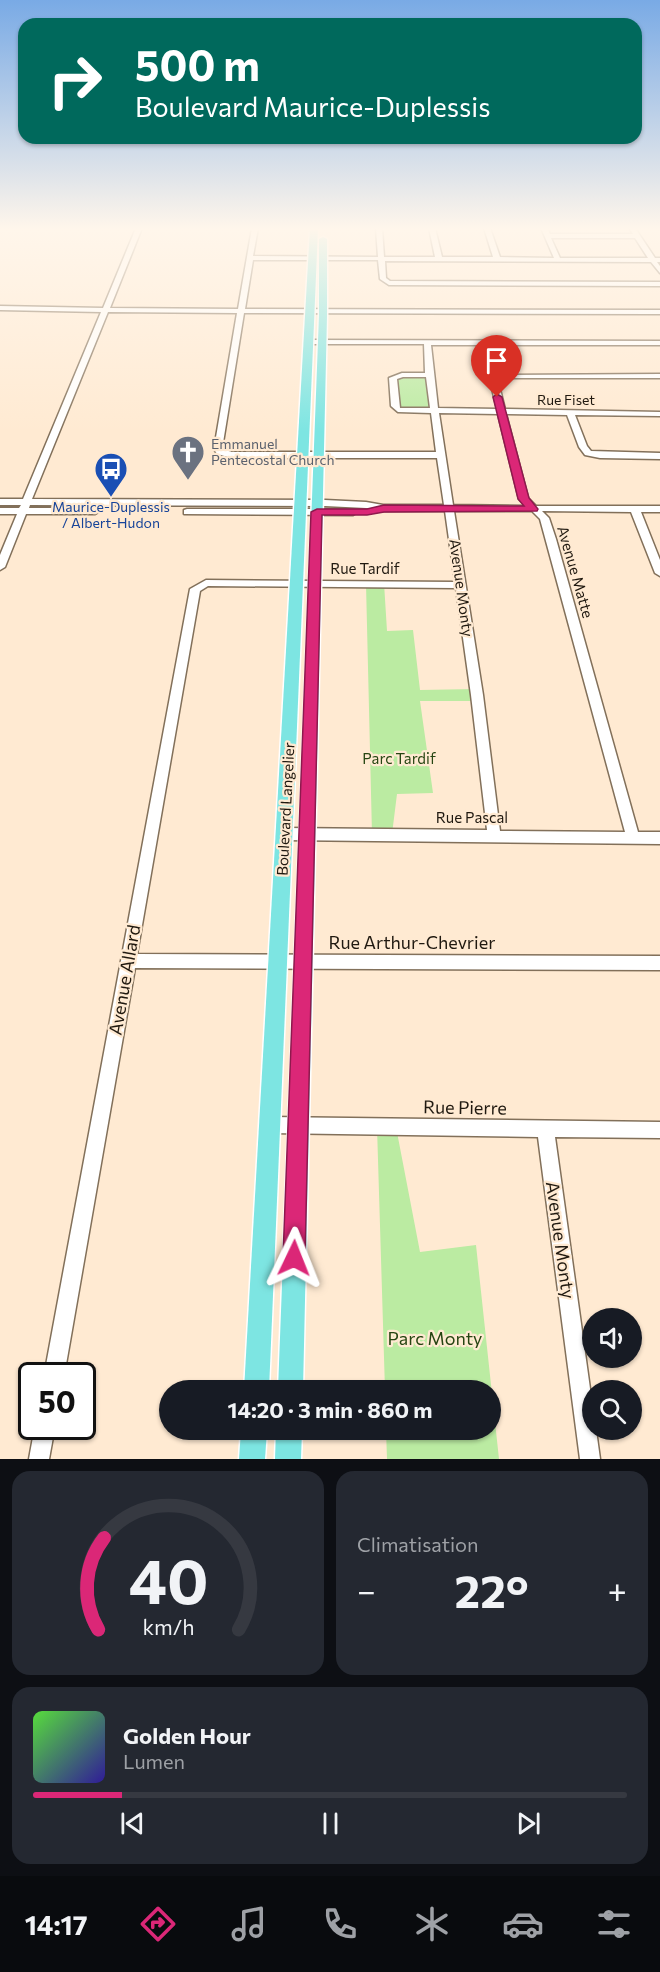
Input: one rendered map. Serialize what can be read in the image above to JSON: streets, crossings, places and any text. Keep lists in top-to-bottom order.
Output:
{
  "streets": {
    "main road": ["Boulevard Langelier"],
    "street": [
      "Rue Fiset",
      "Rue Tardif",
      "Avenue Matte",
      "Avenue Monty",
      "Rue Pascal",
      "Rue Arthur-Chevrier",
      "Avenue Allard",
      "Rue Pierre"
    ]
  },
  "crossings": [
    ["Rue Fiset", "Avenue Matte"],
    ["Rue Fiset", "Avenue Monty"],
    ["Rue Tardif", "Avenue Monty"],
    ["Rue Tardif", "Boulevard Langelier"],
    ["Rue Tardif", "Avenue Allard"],
    ["Avenue Matte", "Rue Pascal"],
    ["Avenue Monty", "Rue Pascal"],
    ["Avenue Monty", "Rue Pierre"],
    ["Boulevard Langelier", "Rue Pascal"],
    ["Boulevard Langelier", "Rue Arthur-Chevrier"],
    ["Boulevard Langelier", "Rue Pierre"],
    ["Rue Arthur-Chevrier", "Avenue Allard"]
  ],
  "parks": ["Parc Tardif", "Parc Monty"],
  "places": {
    "church": ["Emmanuel Pentecostal Church"],
    "bus stop": ["Maurice-Duplessis / Albert-Hudon"]
  },
  "page": {
    "turn": ["500 m", "Boulevard Maurice-Duplessis"],
    "limit": "50",
    "trip": "14:20 · 3 min · 860 m",
    "tile": "Climatisation",
    "heat": ["−", "22°", "+"],
    "song": ["Golden Hour", "Lumen"],
    "tabs": "14:17",
    "gauge": ["40", "km/h"]
  }
}
